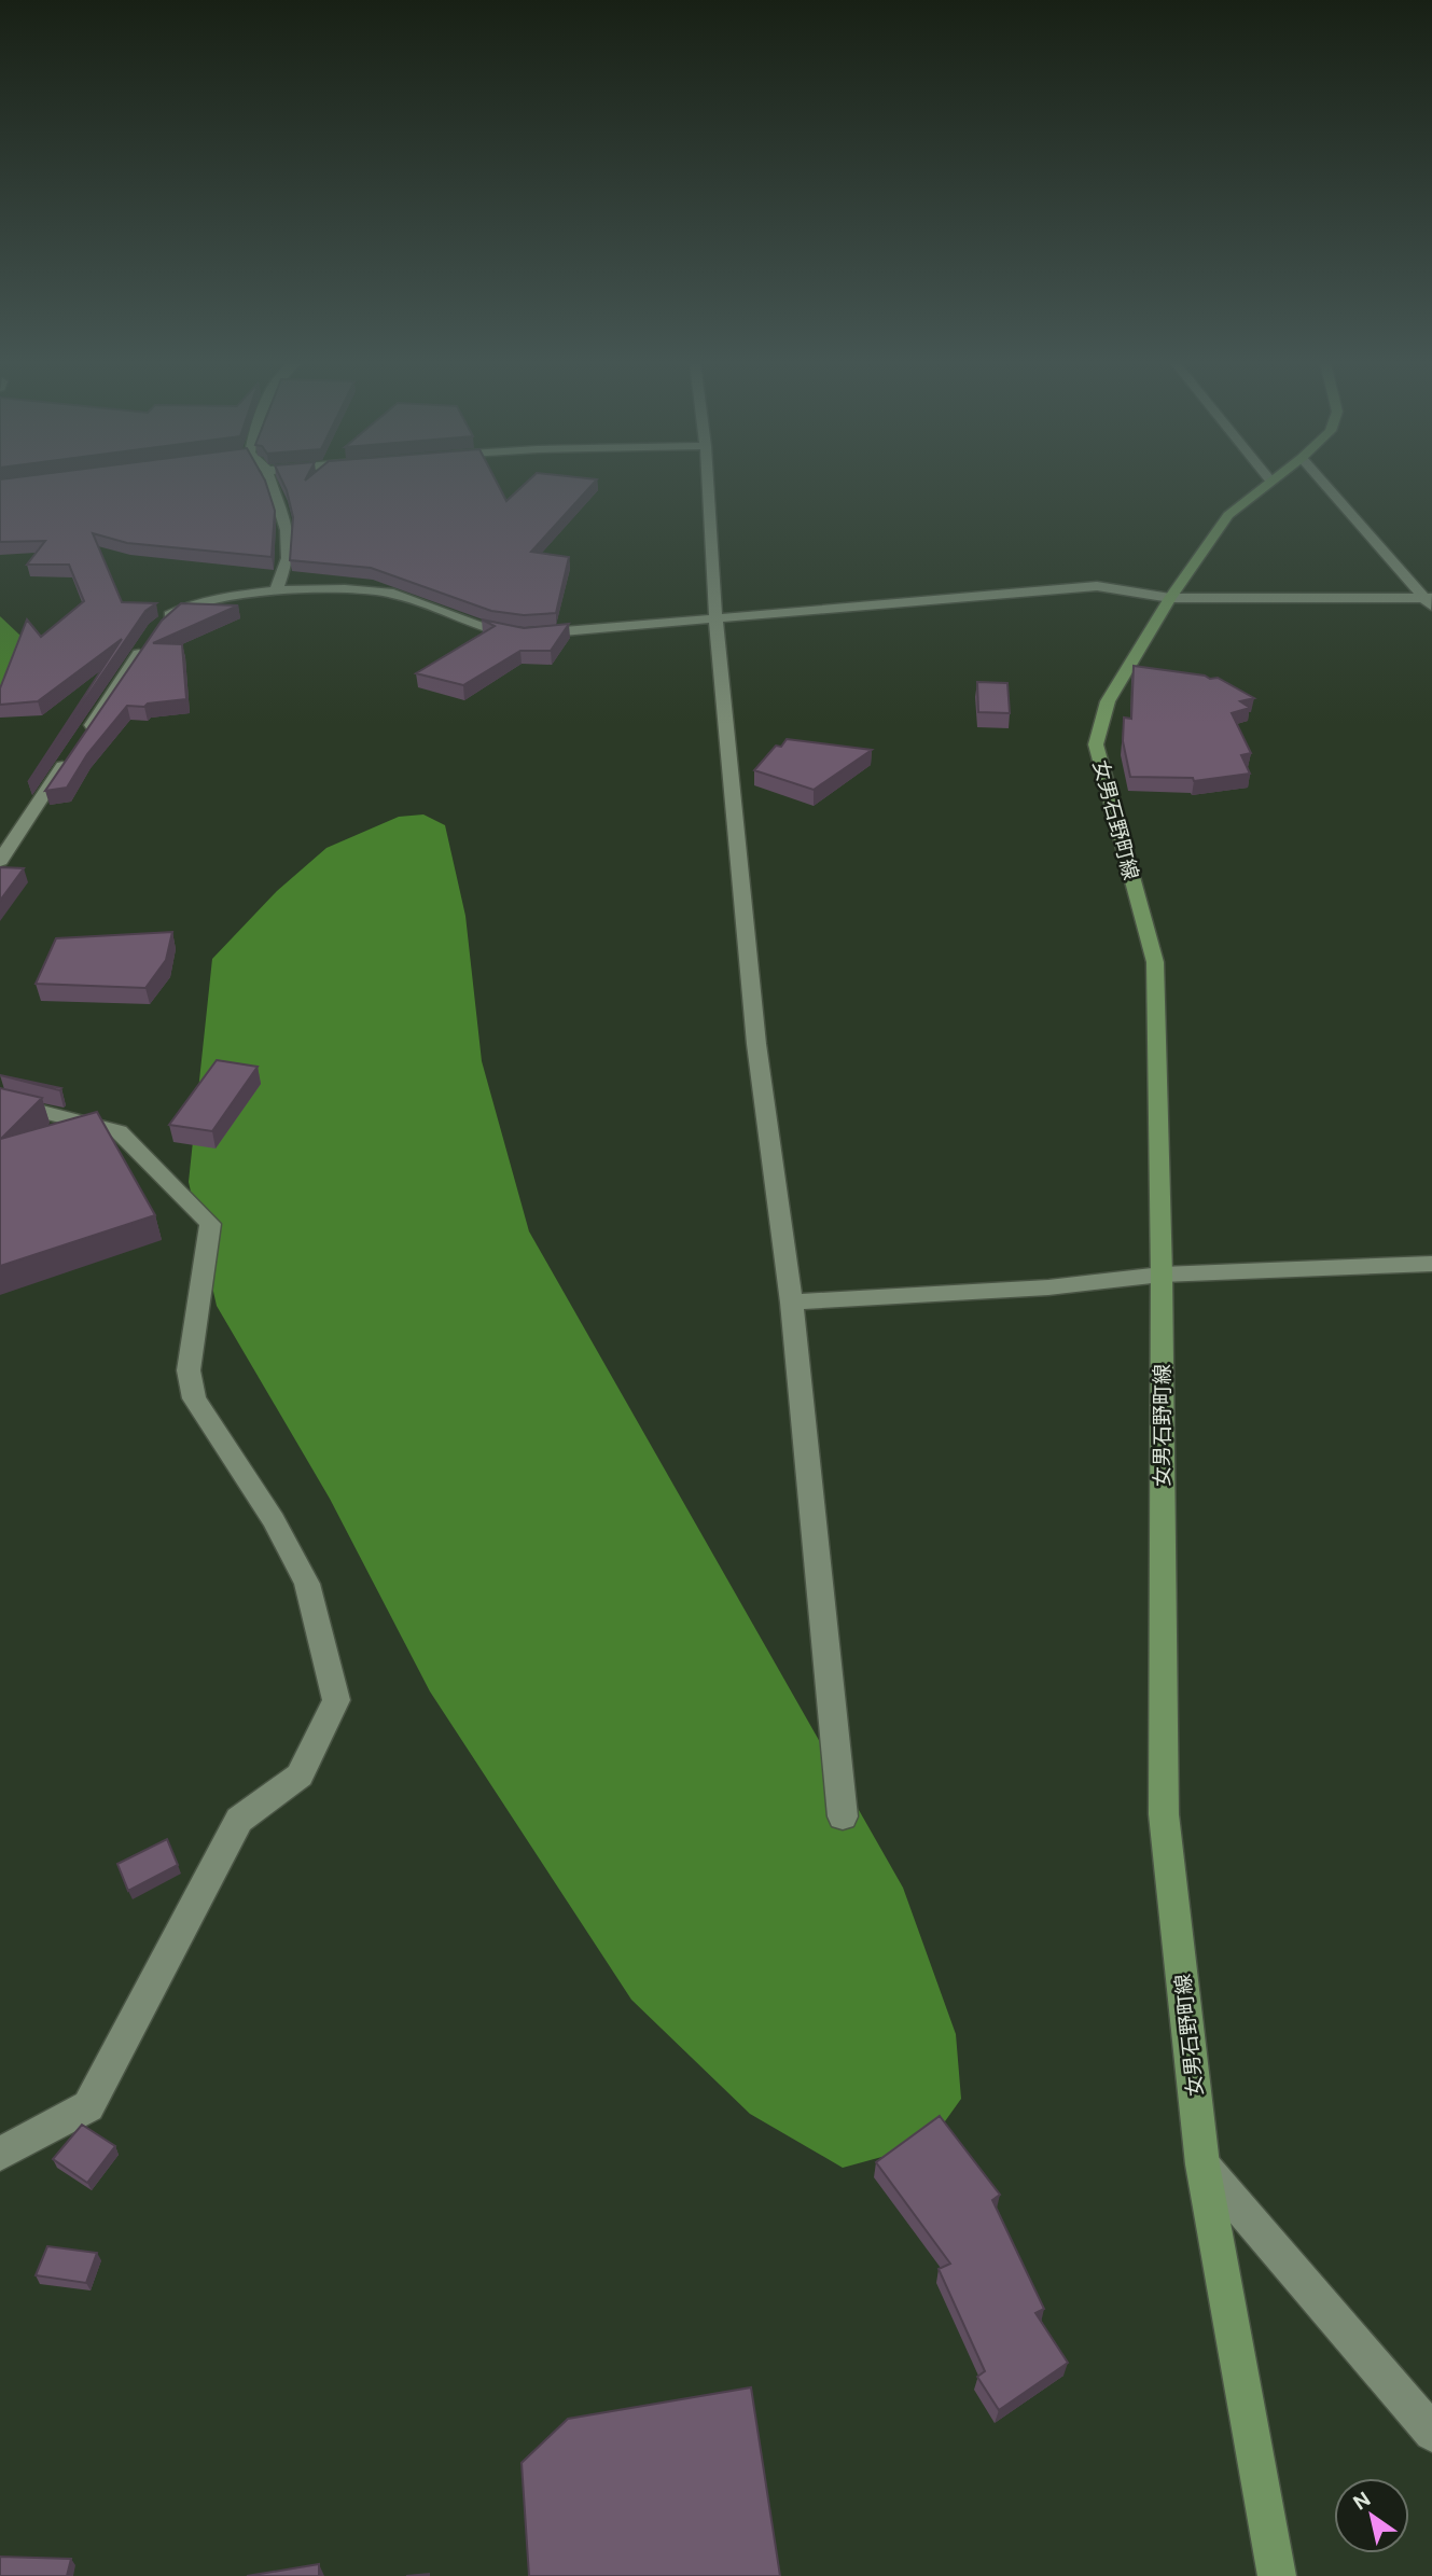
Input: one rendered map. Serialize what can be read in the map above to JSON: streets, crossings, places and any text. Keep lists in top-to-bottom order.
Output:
{
  "streets": {
    "main road": ["女男石野町線"]
  },
  "north": "top left"
}
